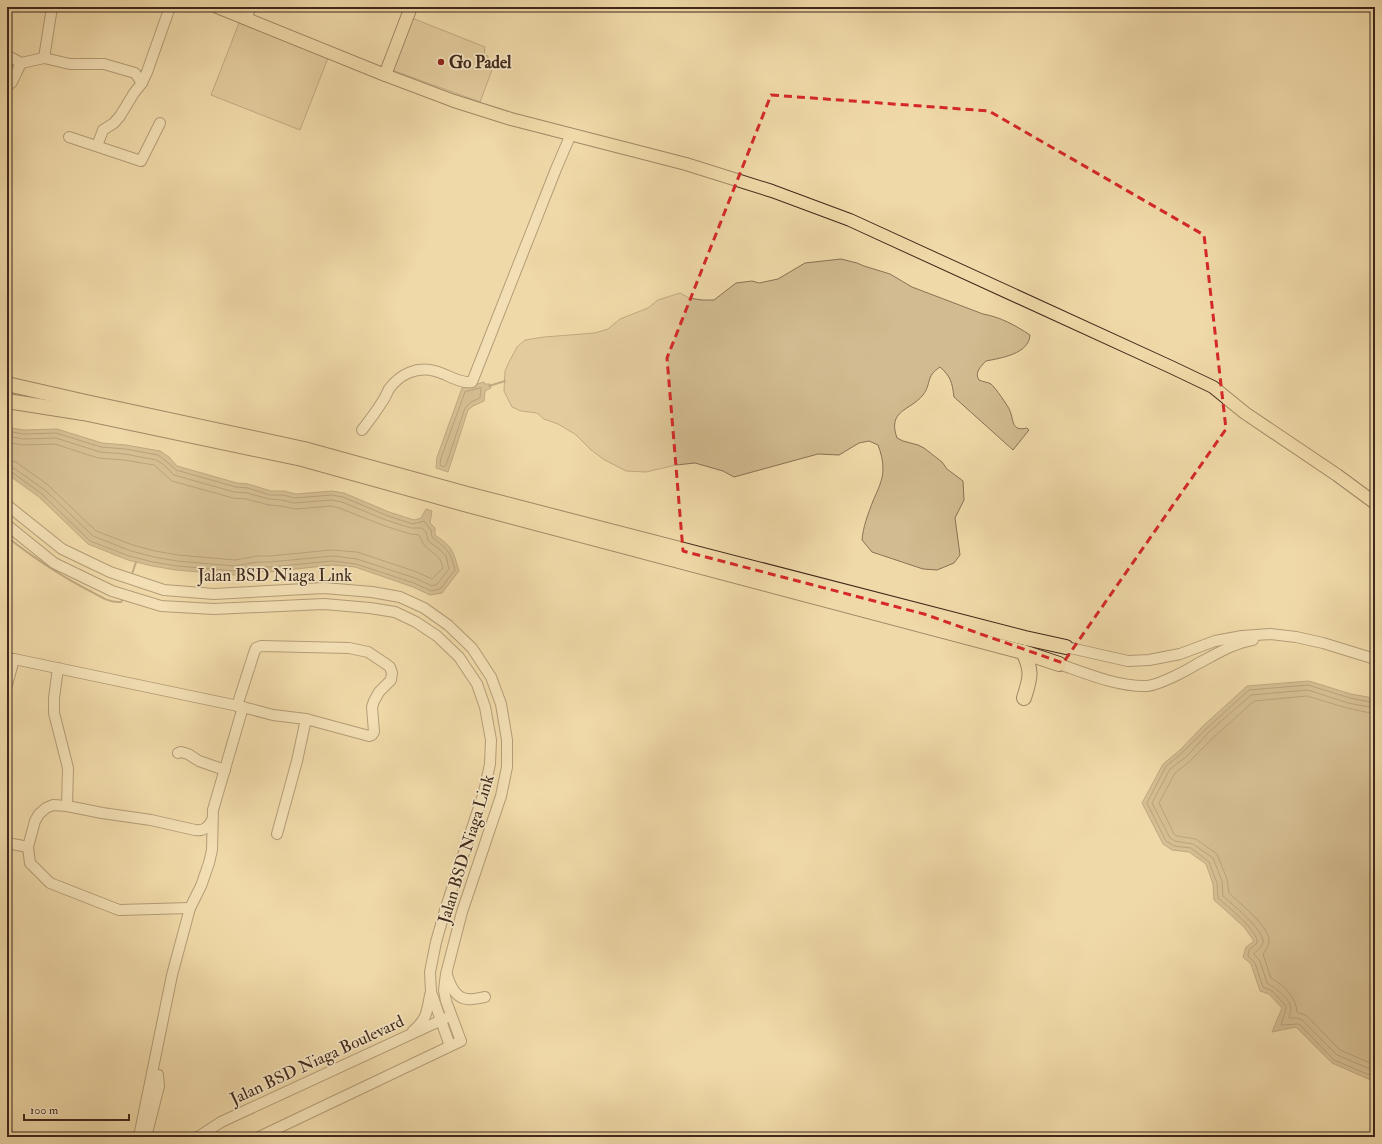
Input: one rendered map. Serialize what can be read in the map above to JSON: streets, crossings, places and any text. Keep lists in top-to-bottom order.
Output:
{
  "streets": {
    "street": ["Jalan BSD Niaga Link", "Jalan BSD Niaga Boulevard"]
  },
  "crossings": [
    ["Jalan BSD Niaga Link", "Jalan BSD Niaga Boulevard"]
  ],
  "places": ["Go Padel"],
  "scale_bar": "100 m"
}
